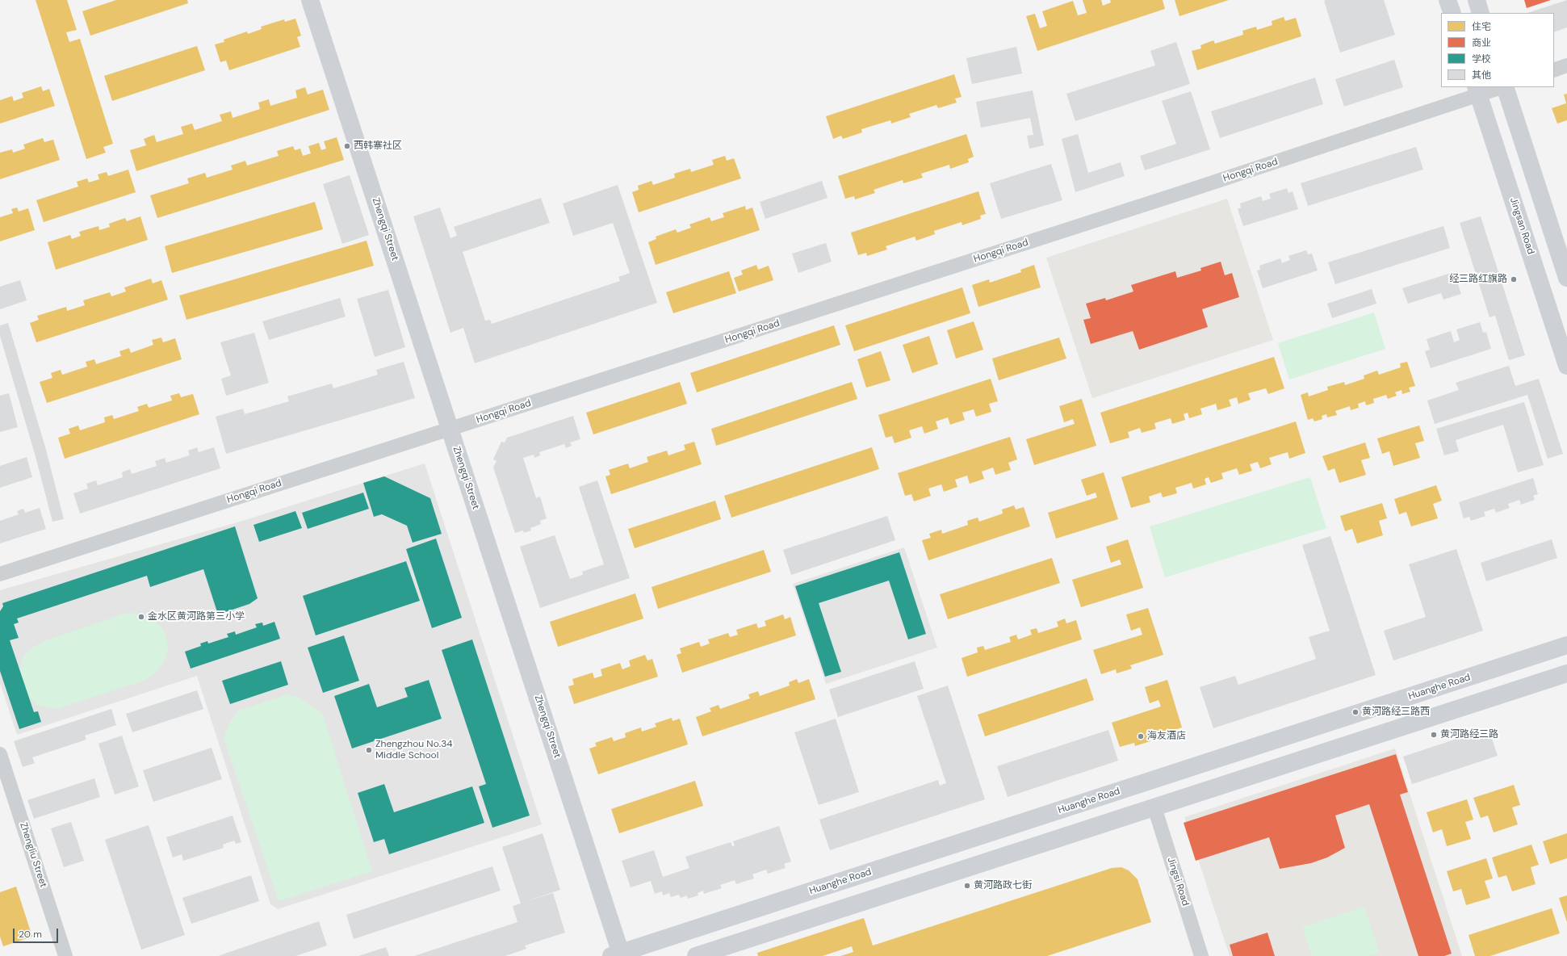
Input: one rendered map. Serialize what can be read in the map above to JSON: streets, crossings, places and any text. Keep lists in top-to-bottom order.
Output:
{
  "streets": {
    "main road": ["Jingsan Road", "Zhengqi Street", "Huanghe Road"],
    "street": ["Hongqi Road", "Zhengliu Street", "Jingsi Road"]
  },
  "crossings": [
    ["Hongqi Road", "Jingsan Road"],
    ["Hongqi Road", "Zhengqi Street"],
    ["Zhengqi Street", "Huanghe Road"]
  ],
  "places": [
    "西韩寨社区",
    "经三路红旗路",
    "金水区黄河路第三小学",
    "黄河路经三路西",
    "黄河路经三路",
    "海友酒店",
    "Zhengzhou No.34 Middle School",
    "黄河路政七街"
  ],
  "legend": [
    "住宅",
    "商业",
    "学校",
    "其他"
  ],
  "scale_bar": "20 m"
}
